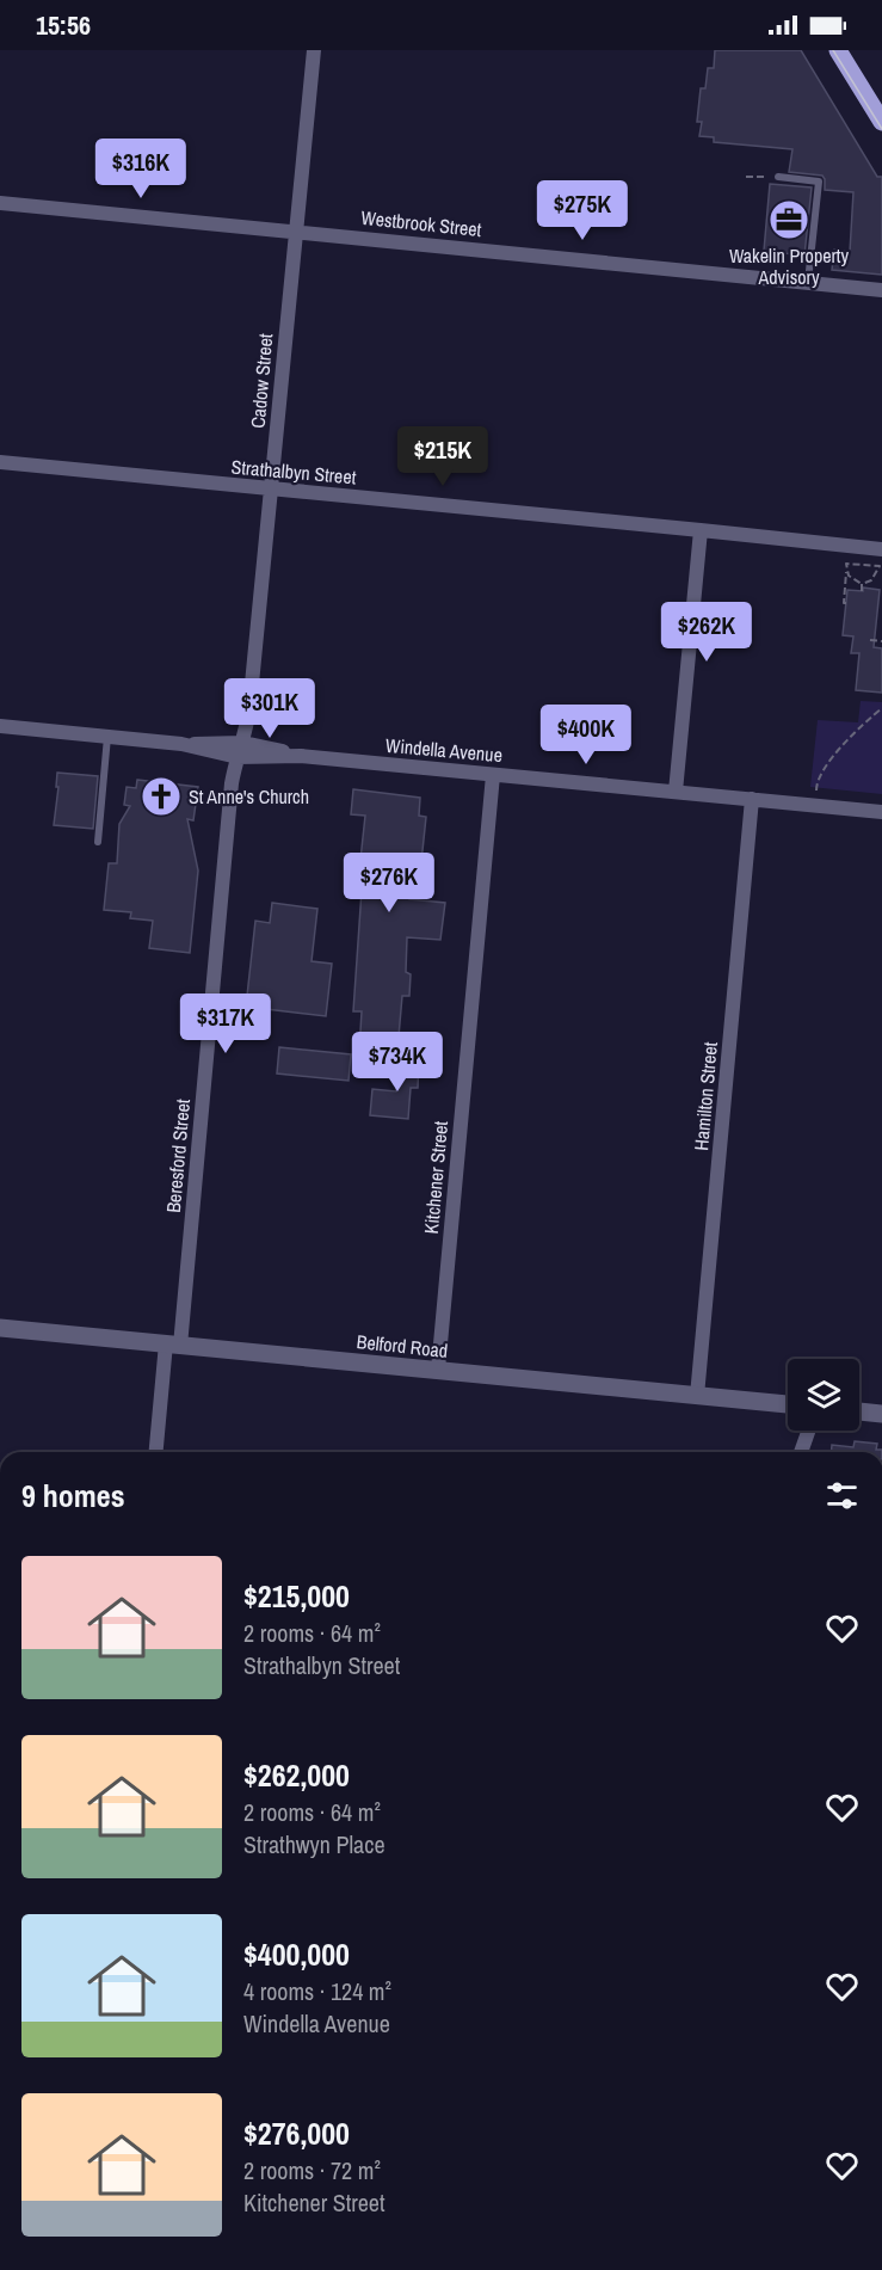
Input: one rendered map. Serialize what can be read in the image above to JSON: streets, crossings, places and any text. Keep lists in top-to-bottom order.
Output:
{
  "streets": {
    "street": [
      "Westbrook Street",
      "Cadow Street",
      "Strathalbyn Street",
      "Windella Avenue",
      "Hamilton Street",
      "Beresford Street",
      "Kitchener Street",
      "Belford Road"
    ]
  },
  "crossings": [
    ["Westbrook Street", "Cadow Street"],
    ["Cadow Street", "Strathalbyn Street"],
    ["Cadow Street", "Windella Avenue"],
    ["Cadow Street", "Beresford Street"],
    ["Windella Avenue", "Hamilton Street"],
    ["Windella Avenue", "Beresford Street"],
    ["Windella Avenue", "Kitchener Street"],
    ["Hamilton Street", "Belford Road"],
    ["Beresford Street", "Belford Road"],
    ["Kitchener Street", "Belford Road"]
  ],
  "places": {
    "office": ["Wakelin Property Advisory"],
    "church": ["St Anne's Church"]
  },
  "page": {
    "status": "15:56",
    "price": [
      "$316K",
      "$275K",
      "$215K",
      "$262K",
      "$301K",
      "$400K",
      "$276K",
      "$317K",
      "$734K"
    ],
    "heading": "9 homes",
    "list": [
      {
        "name": "$215,000",
        "note": "2 rooms · 64 m² · Strathalbyn Street"
      },
      {
        "name": "$262,000",
        "note": "2 rooms · 64 m² · Strathwyn Place"
      },
      {
        "name": "$400,000",
        "note": "4 rooms · 124 m² · Windella Avenue"
      },
      {
        "name": "$276,000",
        "note": "2 rooms · 72 m² · Kitchener Street"
      }
    ]
  }
}
